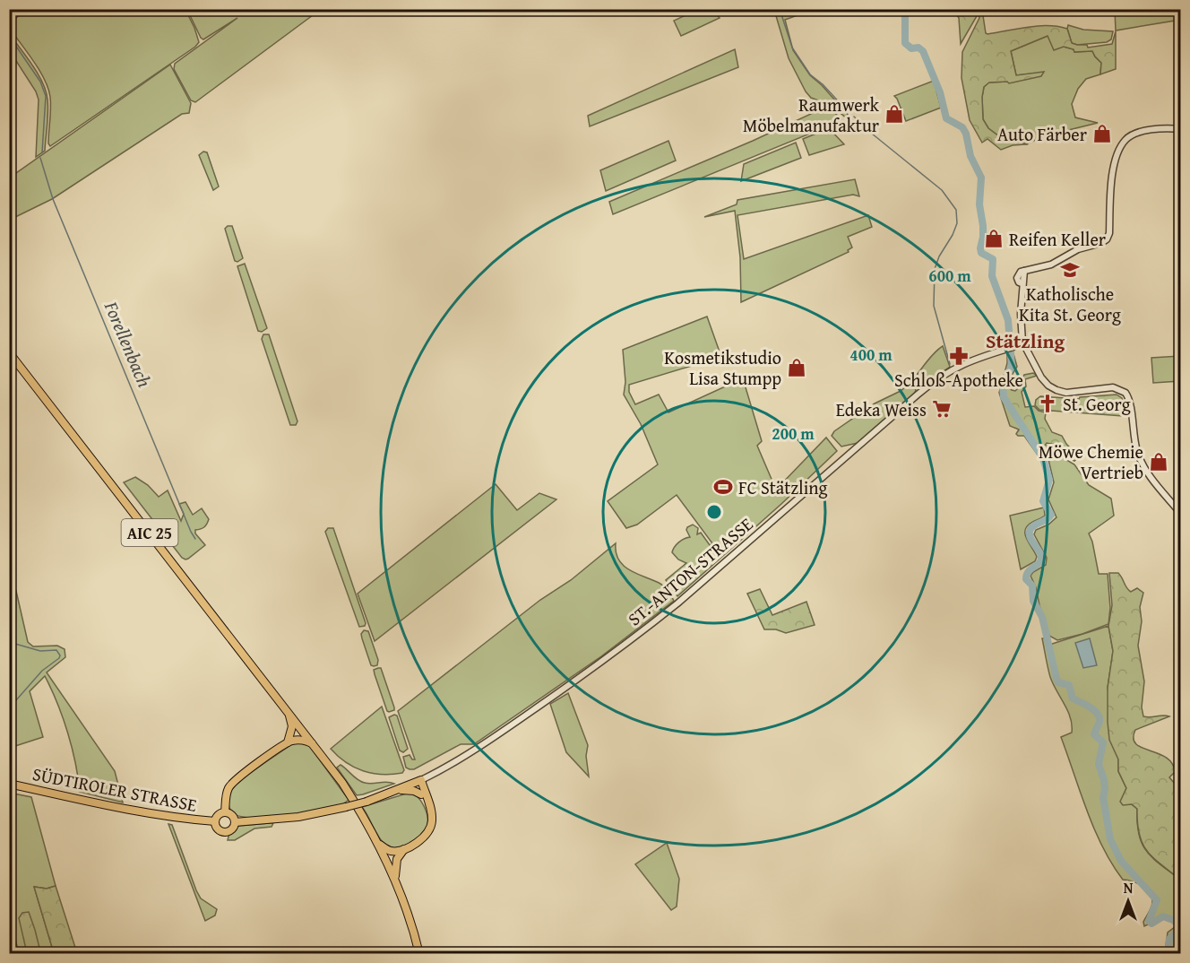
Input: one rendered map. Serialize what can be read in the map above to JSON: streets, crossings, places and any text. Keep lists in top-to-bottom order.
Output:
{
  "streets": {
    "main road": ["AIC 25", "SÜDTIROLER STRASSE"],
    "street": ["ST.-ANTON-STRASSE"]
  },
  "districts": ["Stätzling"],
  "water": ["Forellenbach"],
  "places": {
    "shop": [
      "Raumwerk Möbelmanufaktur",
      "Auto Färber",
      "Reifen Keller",
      "Kosmetikstudio Lisa Stumpp",
      "Möwe Chemie Vertrieb"
    ],
    "school or university": ["Katholische Kita St. Georg"],
    "pharmacy": ["Schloß-Apotheke"],
    "church": ["St. Georg"],
    "supermarket": ["Edeka Weiss"],
    "sports": ["FC Stätzling"]
  },
  "north": "top",
  "rings": ["600 m", "400 m", "200 m"]
}
